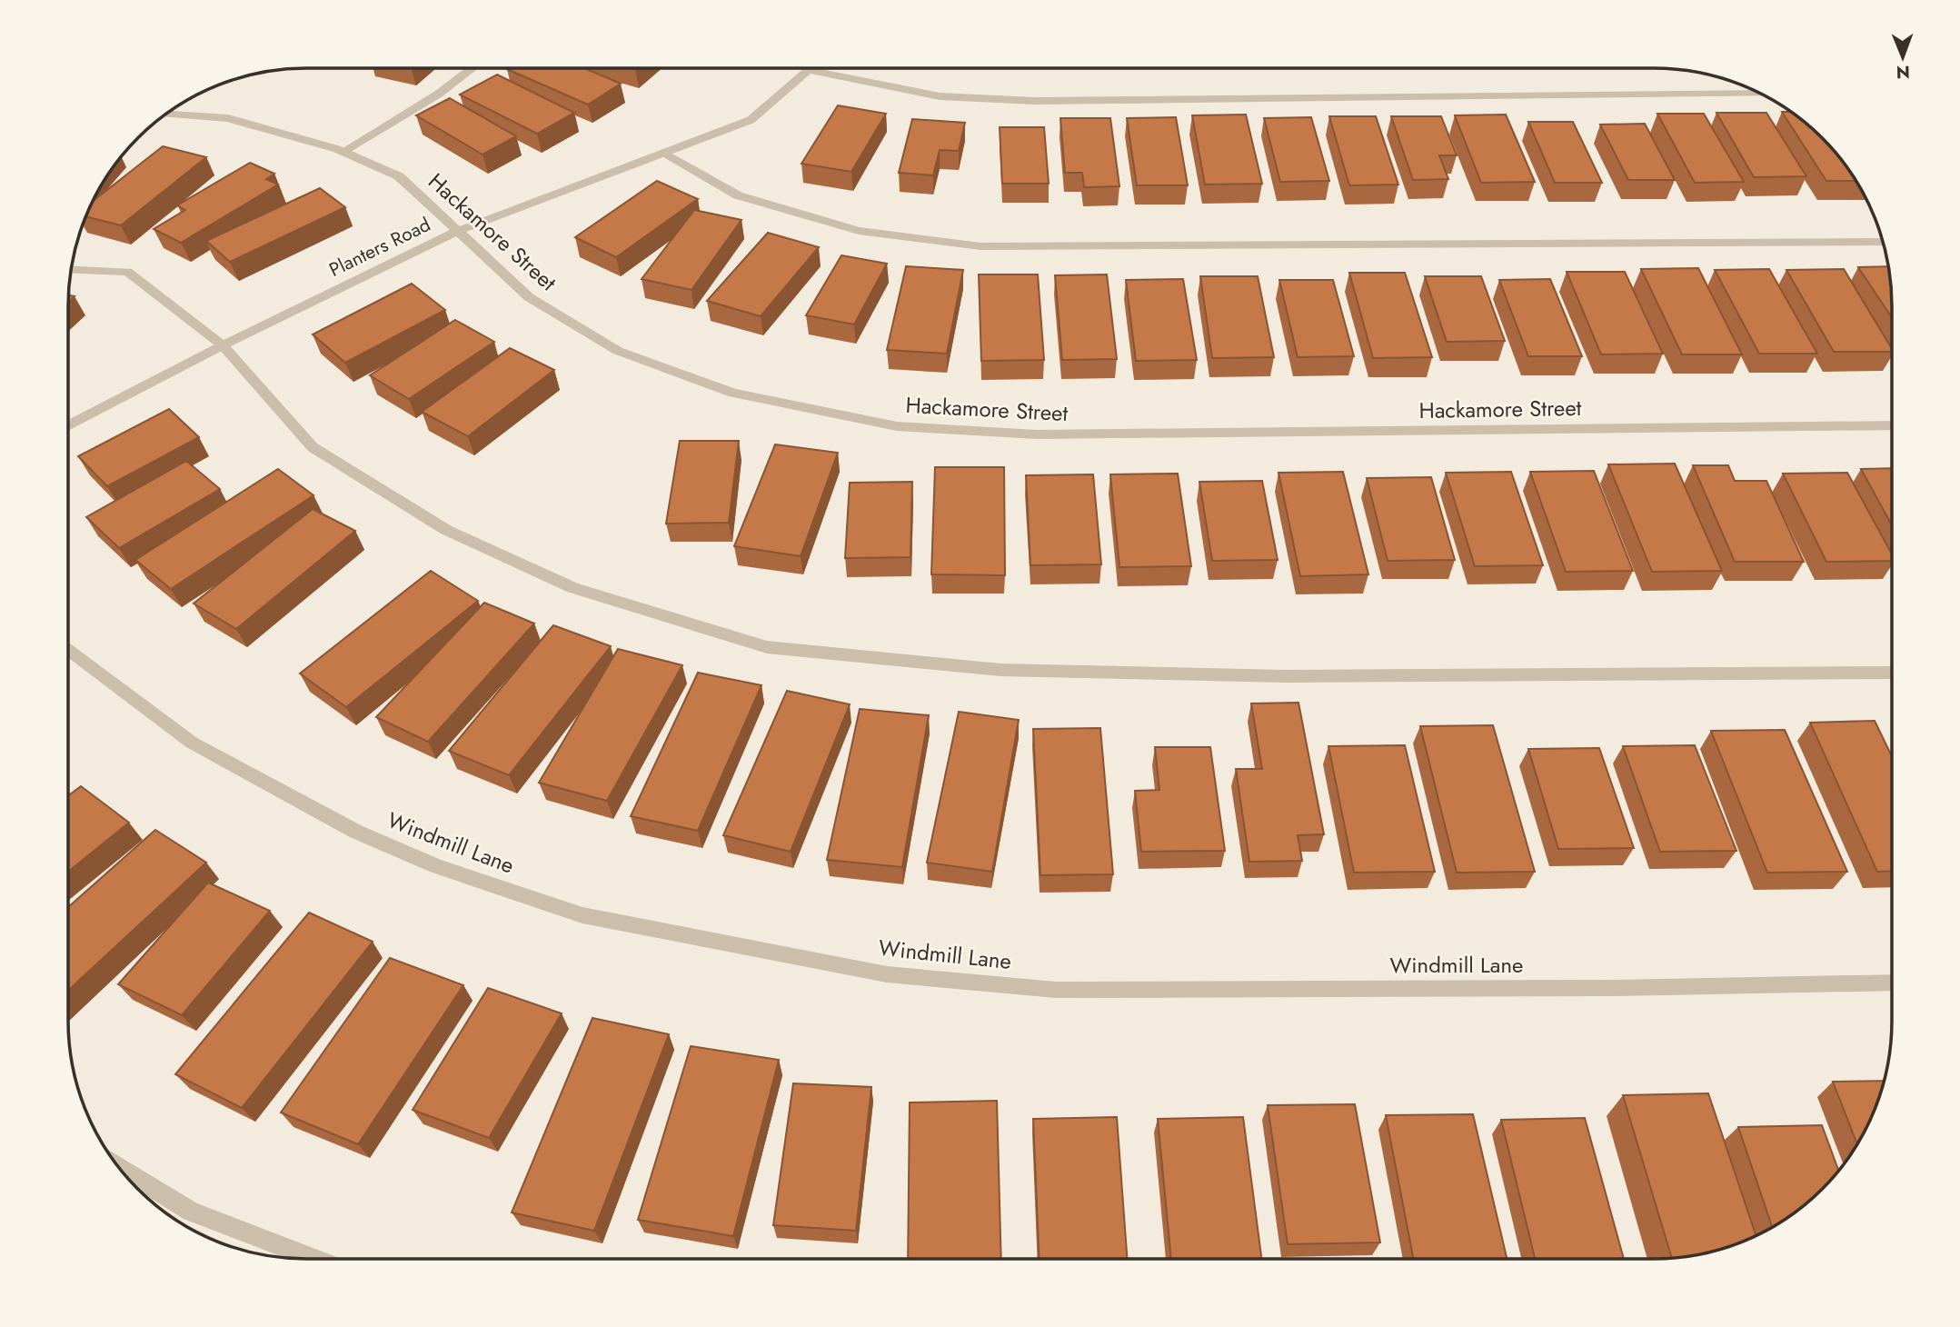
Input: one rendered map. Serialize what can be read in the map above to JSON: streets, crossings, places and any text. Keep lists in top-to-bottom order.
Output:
{
  "streets": {
    "street": ["Hackamore Street", "Planters Road", "Windmill Lane"]
  },
  "crossings": [
    ["Hackamore Street", "Planters Road"]
  ],
  "north": "bottom"
}
